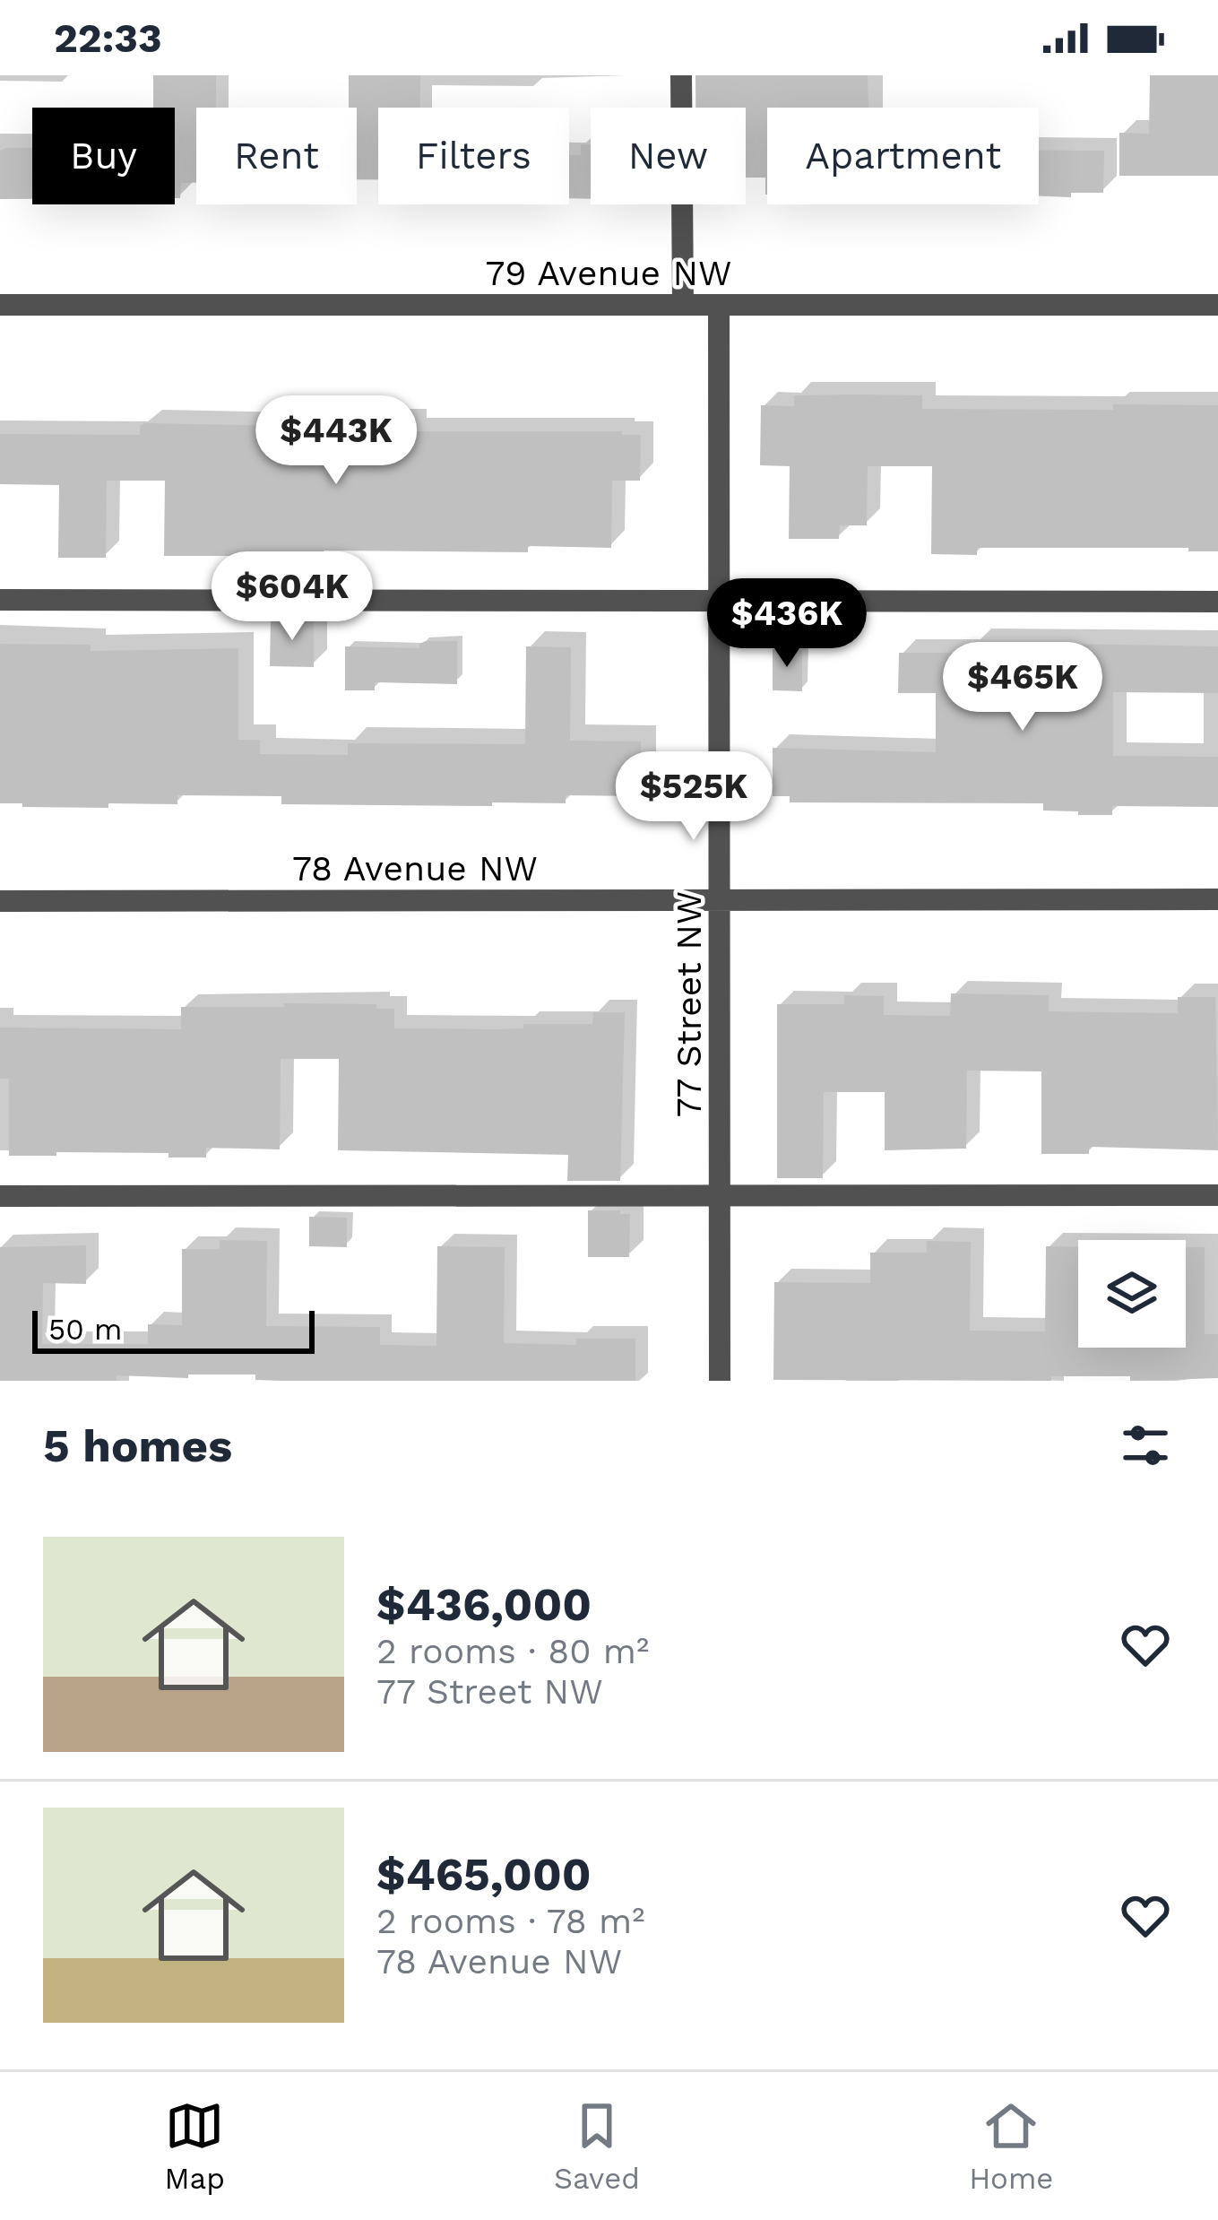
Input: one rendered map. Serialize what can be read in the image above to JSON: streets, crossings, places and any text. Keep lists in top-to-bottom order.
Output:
{
  "streets": {
    "street": ["79 Avenue NW", "78 Avenue NW", "77 Street NW"]
  },
  "crossings": [
    ["79 Avenue NW", "77 Street NW"],
    ["78 Avenue NW", "77 Street NW"]
  ],
  "scale_bar": "50 m",
  "page": {
    "status": "22:33",
    "chip": [
      "Buy",
      "Rent",
      "Filters",
      "New",
      "Apartment"
    ],
    "price": [
      "$443K",
      "$604K",
      "$436K",
      "$465K",
      "$525K"
    ],
    "scale": "50 m",
    "heading": "5 homes",
    "list": [
      {
        "name": "$436,000",
        "note": "2 rooms · 80 m² · 77 Street NW"
      },
      {
        "name": "$465,000",
        "note": "2 rooms · 78 m² · 78 Avenue NW"
      }
    ],
    "tabs": ["Map", "Saved", "Home"]
  }
}
